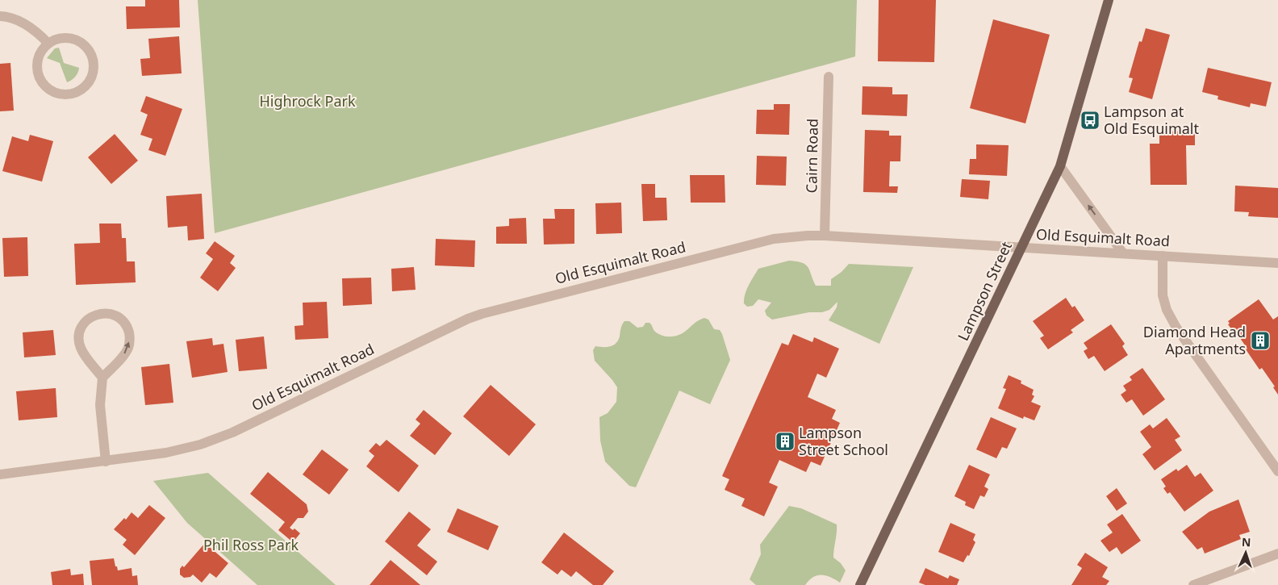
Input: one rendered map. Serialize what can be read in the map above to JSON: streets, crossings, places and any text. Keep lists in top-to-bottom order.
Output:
{
  "streets": {
    "main road": ["Lampson Street"],
    "street": ["Cairn Road", "Old Esquimalt Road"]
  },
  "crossings": [
    ["Cairn Road", "Old Esquimalt Road"],
    ["Old Esquimalt Road", "Lampson Street"]
  ],
  "parks": ["Highrock Park", "Phil Ross Park"],
  "places": {
    "bus stop": ["Lampson at Old Esquimalt"],
    "building": ["Diamond Head Apartments", "Lampson Street School"]
  },
  "north": "top"
}
